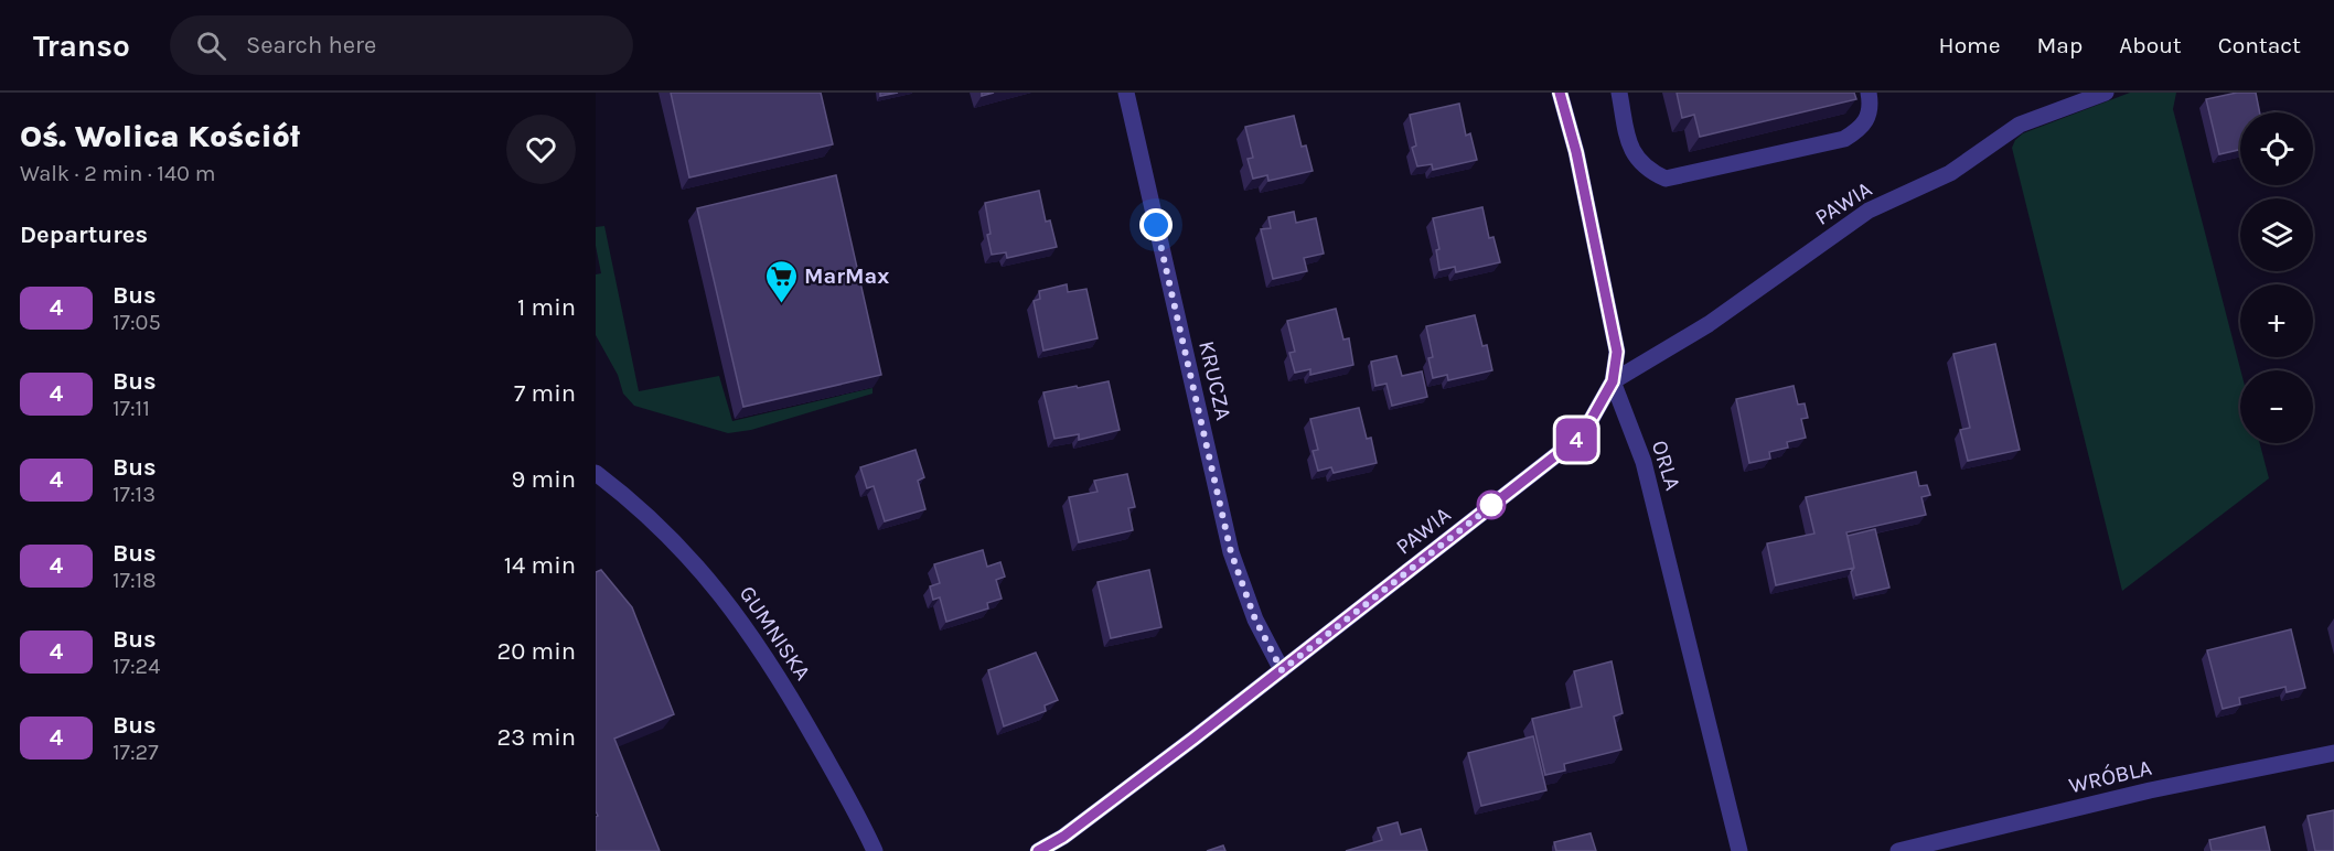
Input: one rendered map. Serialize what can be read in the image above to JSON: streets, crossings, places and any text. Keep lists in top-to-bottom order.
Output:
{
  "streets": {
    "street": [
      "PAWIA",
      "KRUCZA",
      "ORLA",
      "GUMNISKA",
      "WRÓBLA"
    ]
  },
  "crossings": [
    ["PAWIA", "KRUCZA"],
    ["PAWIA", "ORLA"]
  ],
  "places": {
    "supermarket": ["MarMax"]
  },
  "lines": ["bus line 4"],
  "page": {
    "header": "Transo",
    "search": "Search here",
    "nav": [
      "Home",
      "Map",
      "About",
      "Contact"
    ],
    "heading": [
      ["Oś. Wolica Kościół", "Walk · 2 min · 140 m"],
      "Departures"
    ],
    "on_map": "4",
    "map_buttons": ["+", "−"],
    "list": [
      {
        "mark": "4",
        "name": "Bus",
        "note": "17:05",
        "value": "1 min"
      },
      {
        "mark": "4",
        "name": "Bus",
        "note": "17:11",
        "value": "7 min"
      },
      {
        "mark": "4",
        "name": "Bus",
        "note": "17:13",
        "value": "9 min"
      },
      {
        "mark": "4",
        "name": "Bus",
        "note": "17:18",
        "value": "14 min"
      },
      {
        "mark": "4",
        "name": "Bus",
        "note": "17:24",
        "value": "20 min"
      },
      {
        "mark": "4",
        "name": "Bus",
        "note": "17:27",
        "value": "23 min"
      }
    ]
  }
}
